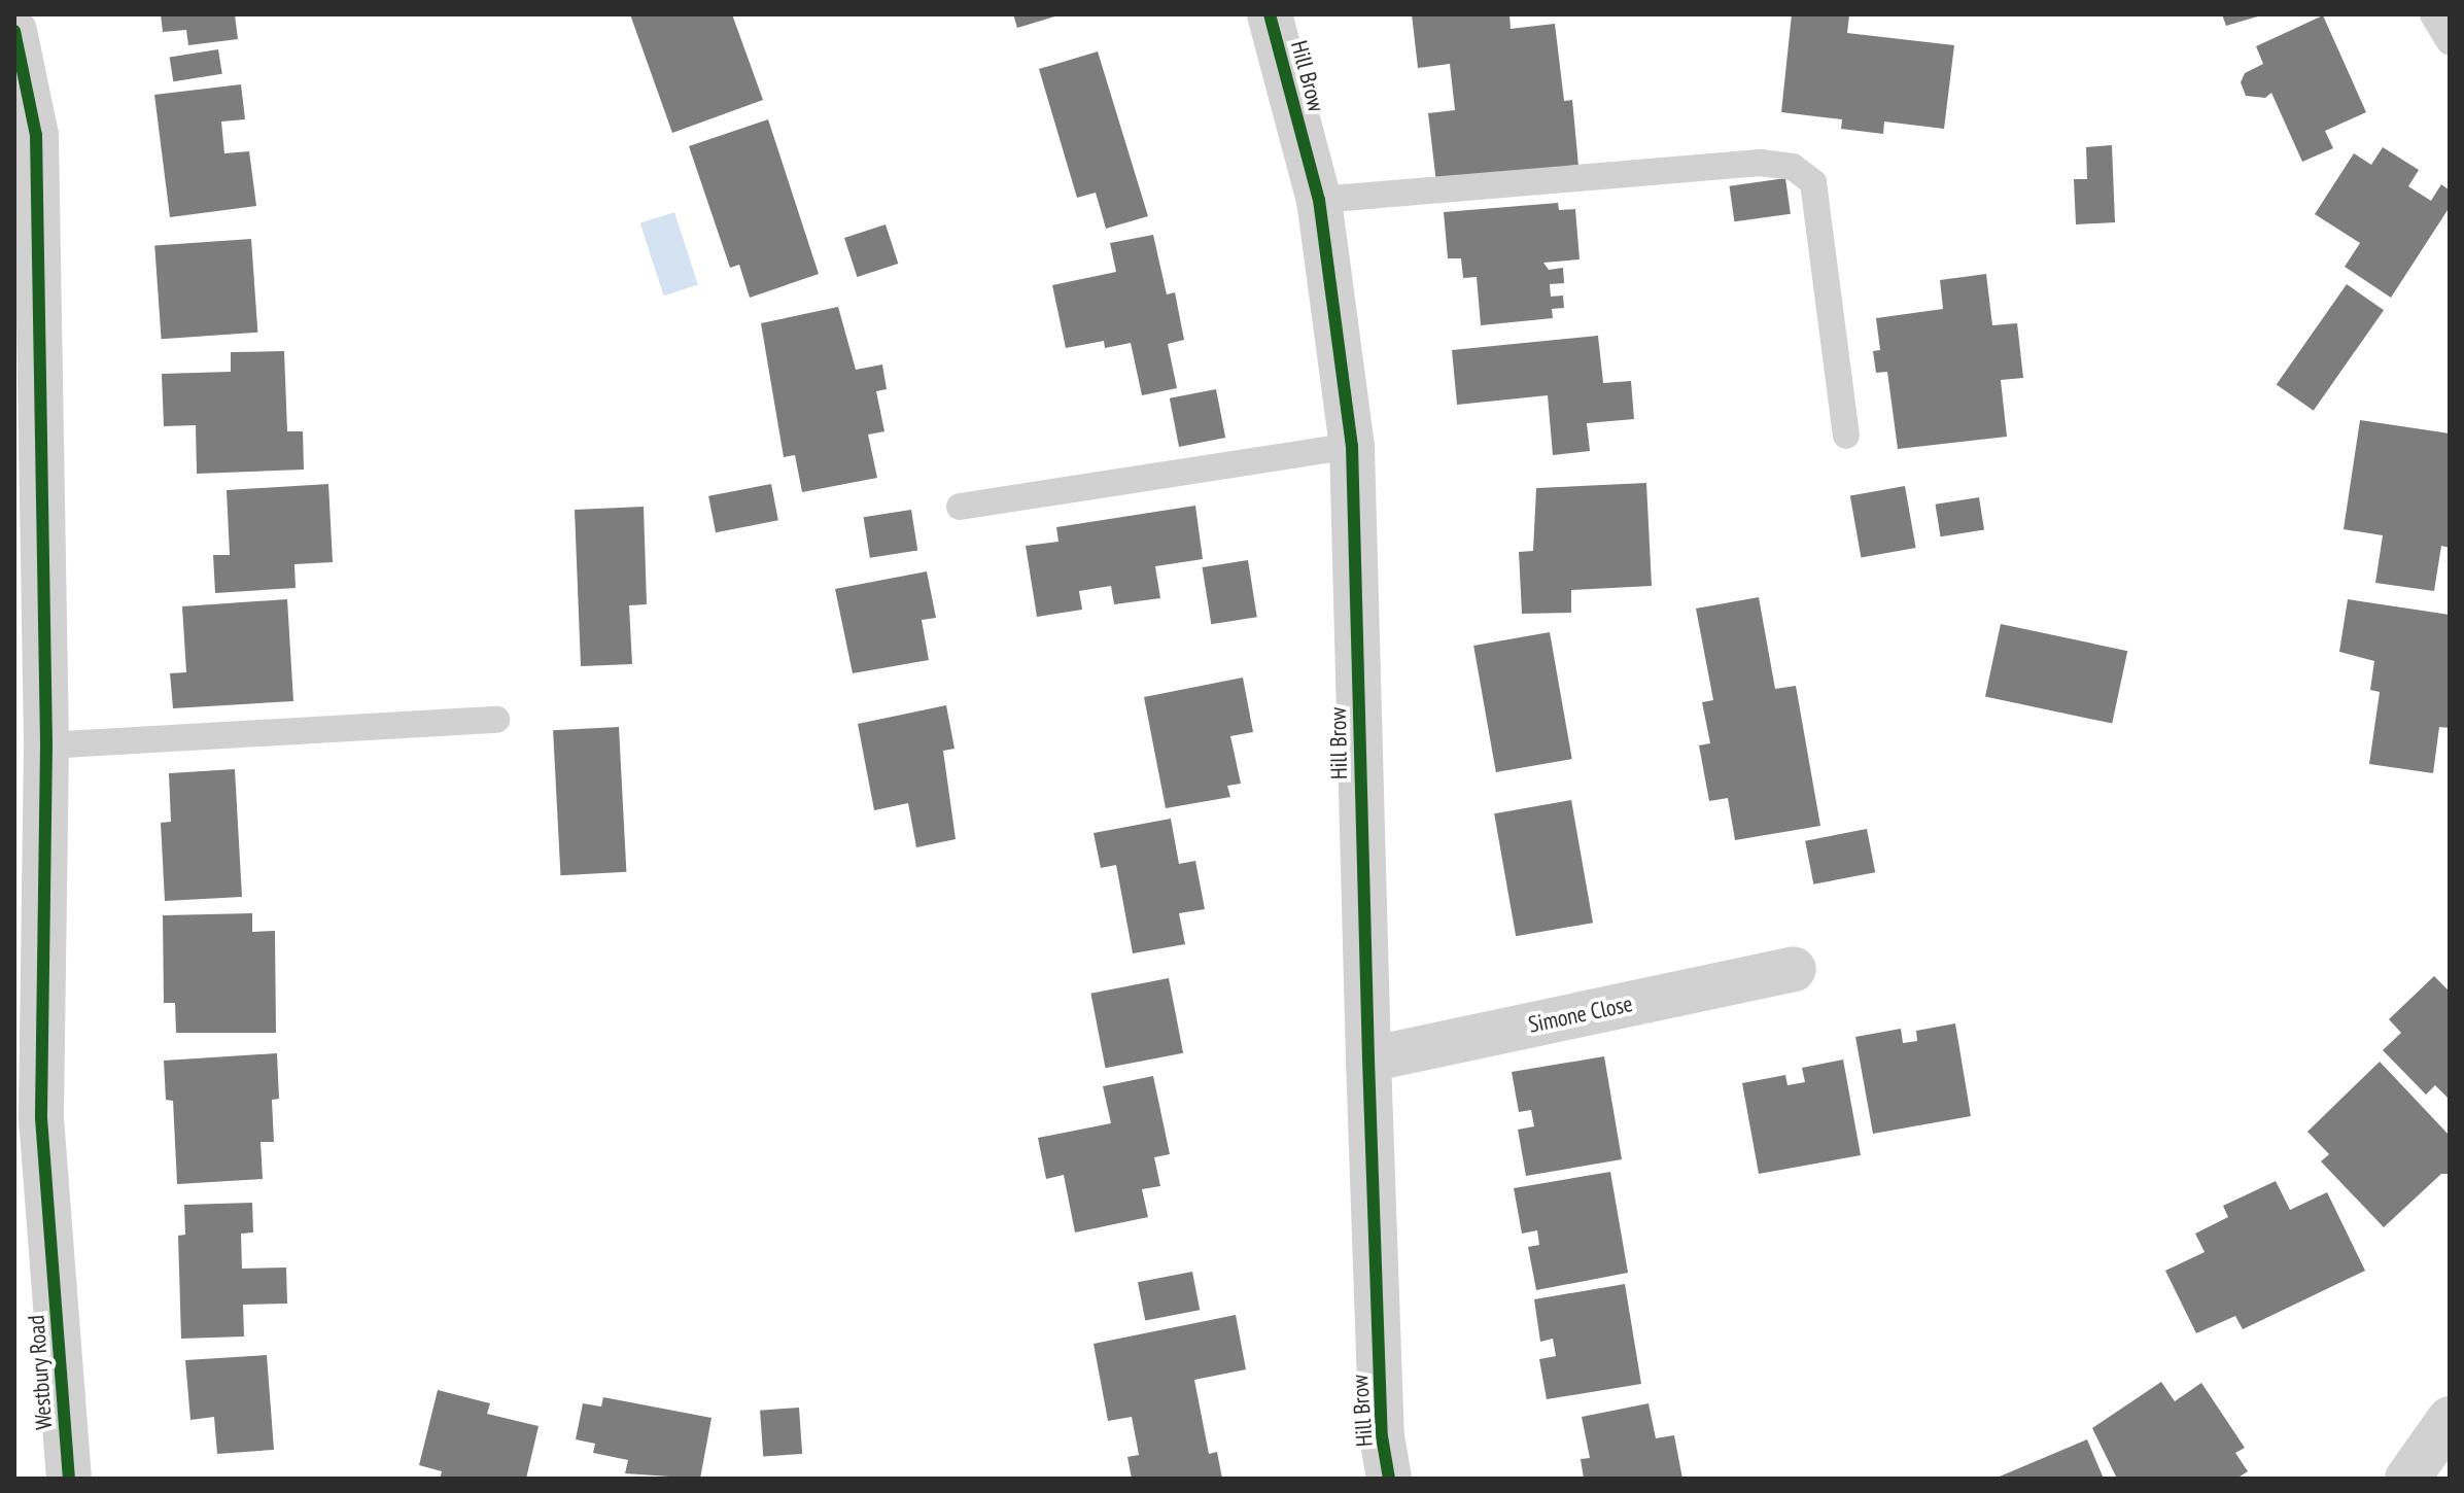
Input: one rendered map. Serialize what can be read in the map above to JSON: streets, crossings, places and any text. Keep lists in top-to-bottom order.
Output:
{
  "streets": {
    "street": ["Hill Brow", "Simone Close", "Westbury Road"]
  },
  "crossings": [
    ["Hill Brow", "Simone Close"]
  ]
}
